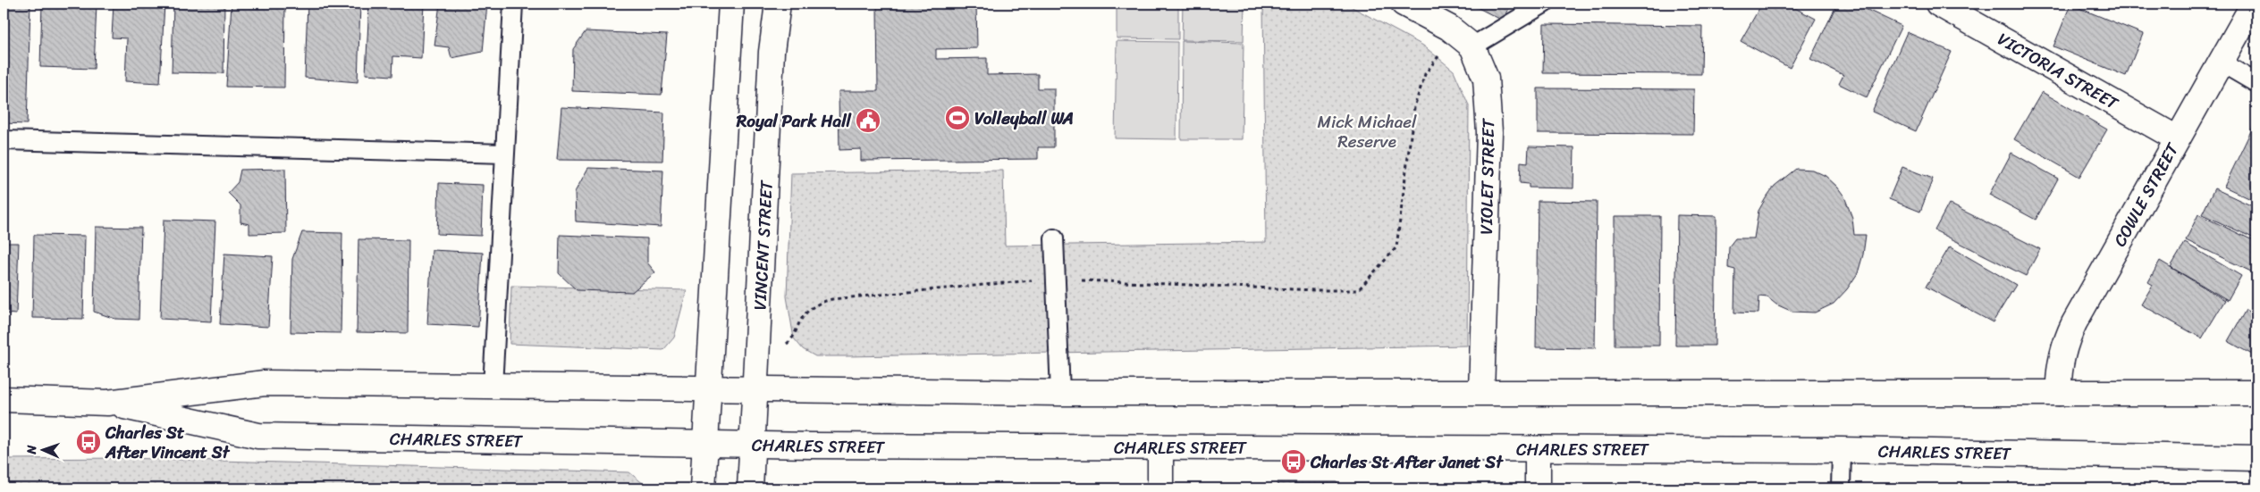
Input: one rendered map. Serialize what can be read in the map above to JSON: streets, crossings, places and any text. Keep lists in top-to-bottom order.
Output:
{
  "streets": {
    "main road": [
      "VICTORIA STREET",
      "VIOLET STREET",
      "COWLE STREET",
      "VINCENT STREET",
      "CHARLES STREET"
    ]
  },
  "crossings": [
    ["VICTORIA STREET", "COWLE STREET"],
    ["VIOLET STREET", "CHARLES STREET"],
    ["COWLE STREET", "CHARLES STREET"],
    ["VINCENT STREET", "CHARLES STREET"]
  ],
  "parks": ["Mick Michael Reserve"],
  "places": {
    "sports": ["Volleyball WA"],
    "public building": ["Royal Park Hall"],
    "bus stop": ["Charles St After Vincent St", "Charles St After Janet St"]
  },
  "north": "left"
}
